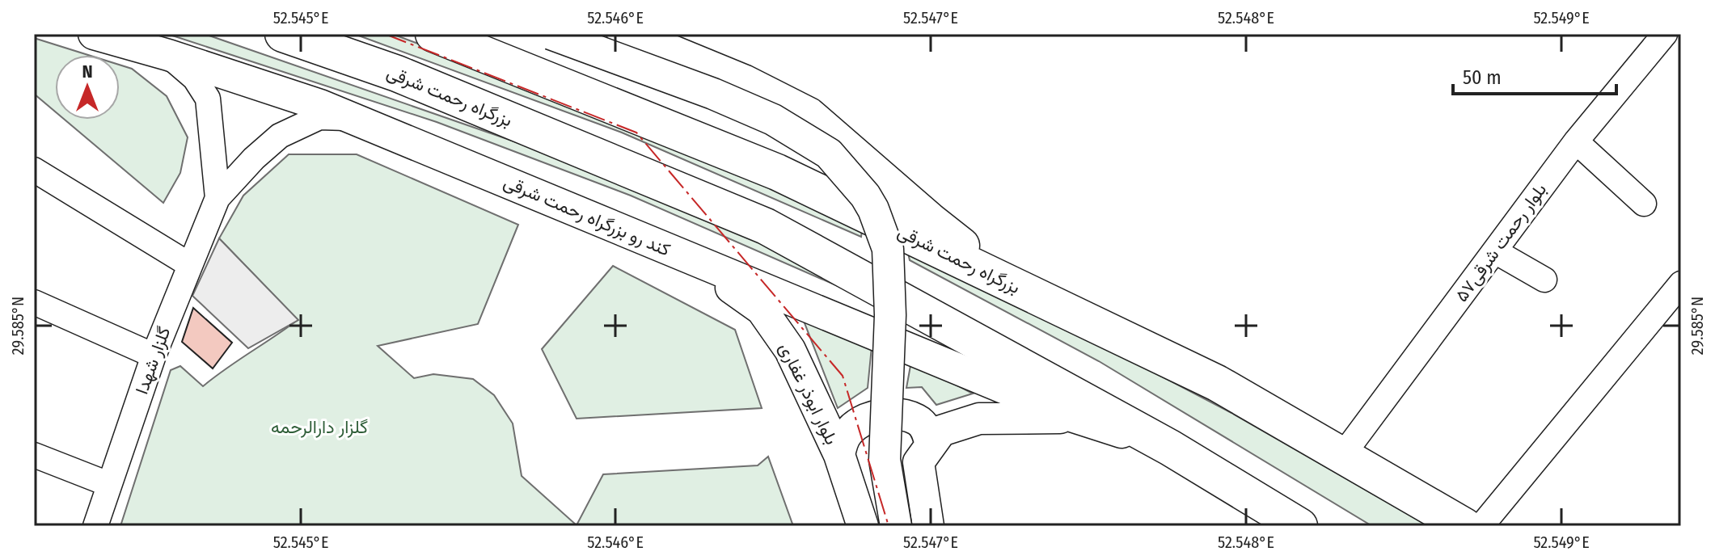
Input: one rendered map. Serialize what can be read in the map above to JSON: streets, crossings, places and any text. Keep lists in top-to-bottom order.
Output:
{
  "streets": {
    "highway": ["بزرگراه رحمت شرقی"],
    "main road": ["کند رو بزرگراه رحمت شرقی", "بلوار ابوذر غفاری"],
    "street": ["۵۷بلوار رحمت شرقی", "گلزار شهدا"]
  },
  "crossings": [
    ["بزرگراه رحمت شرقی", "۵۷بلوار رحمت شرقی"],
    ["کند رو بزرگراه رحمت شرقی", "گلزار شهدا"],
    ["کند رو بزرگراه رحمت شرقی", "بلوار ابوذر غفاری"]
  ],
  "parks": ["گلزار دارالرحمه"],
  "scale_bar": "50 m",
  "north": "top",
  "coordinates": [
    "52.545°E",
    "52.546°E",
    "52.547°E",
    "52.548°E",
    "52.549°E",
    "29.585°N"
  ]
}
